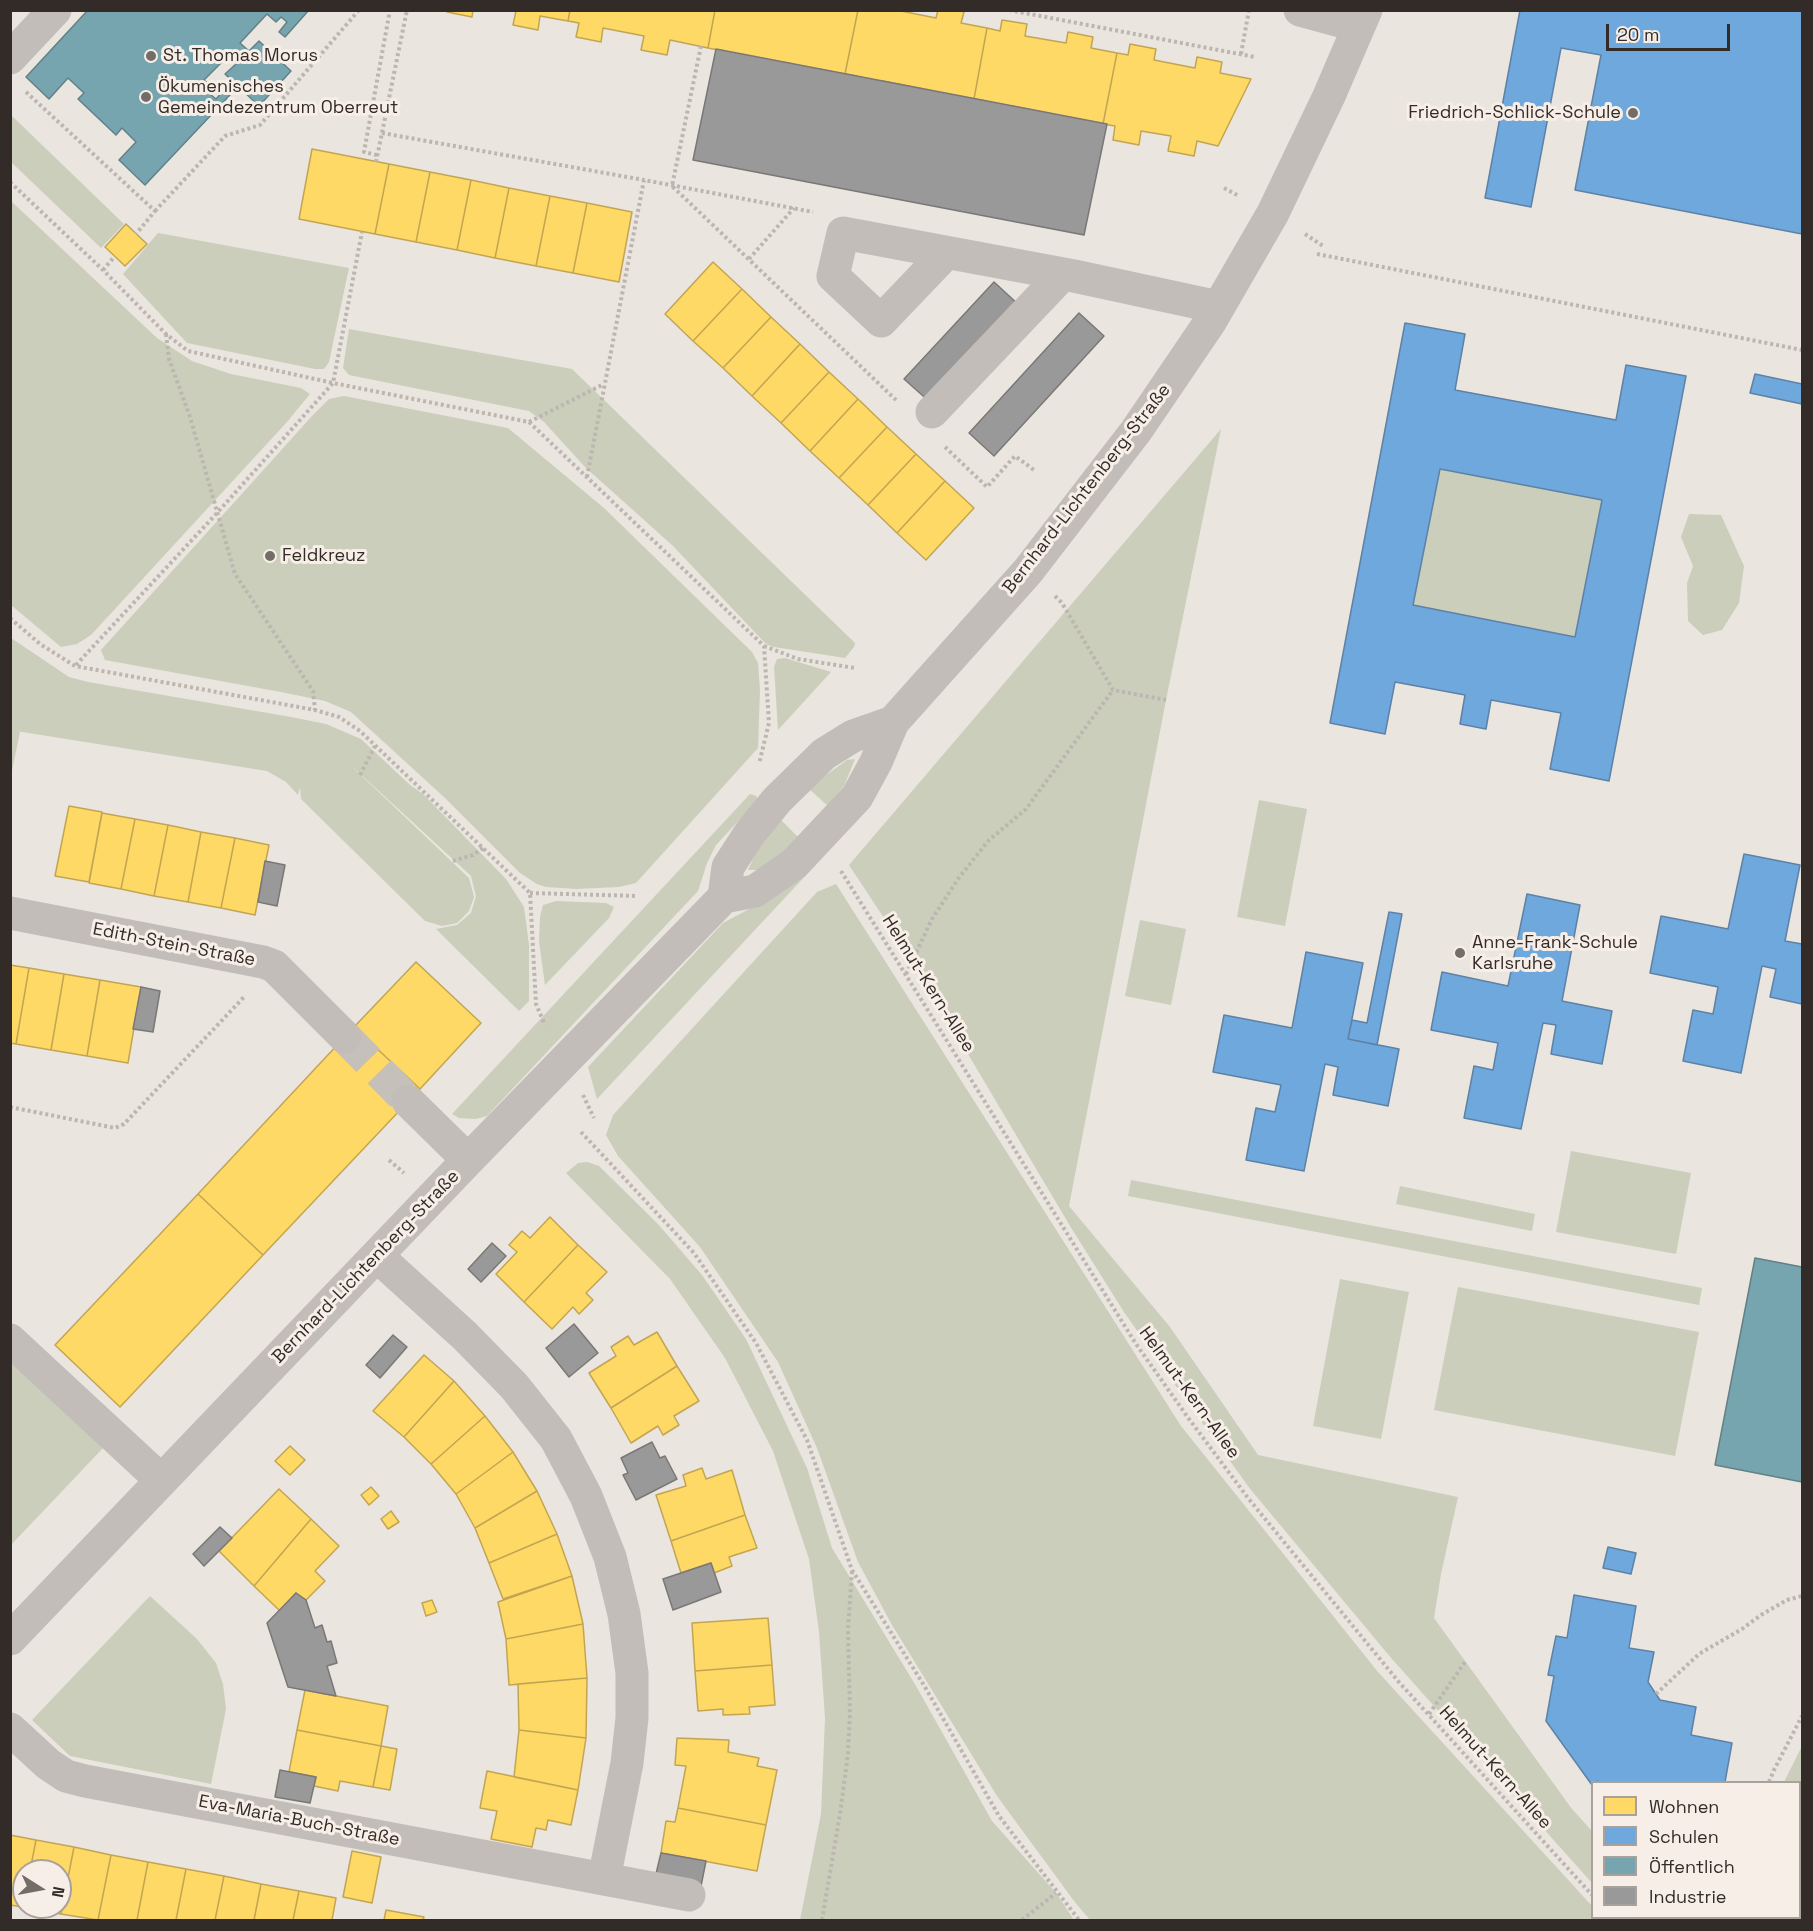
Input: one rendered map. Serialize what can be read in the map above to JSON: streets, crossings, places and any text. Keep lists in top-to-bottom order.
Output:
{
  "streets": {
    "street": ["Bernhard-Lichtenberg-Straße", "Edith-Stein-Straße", "Eva-Maria-Buch-Straße"],
    "path": ["Helmut-Kern-Allee"]
  },
  "places": [
    "St. Thomas Morus",
    "Ökumenisches Gemeindezentrum Oberreut",
    "Friedrich-Schlick-Schule",
    "Feldkreuz",
    "Anne-Frank-Schule Karlsruhe"
  ],
  "legend": [
    "Wohnen",
    "Schulen",
    "Öffentlich",
    "Industrie"
  ],
  "scale_bar": "20 m",
  "north": "right"
}
